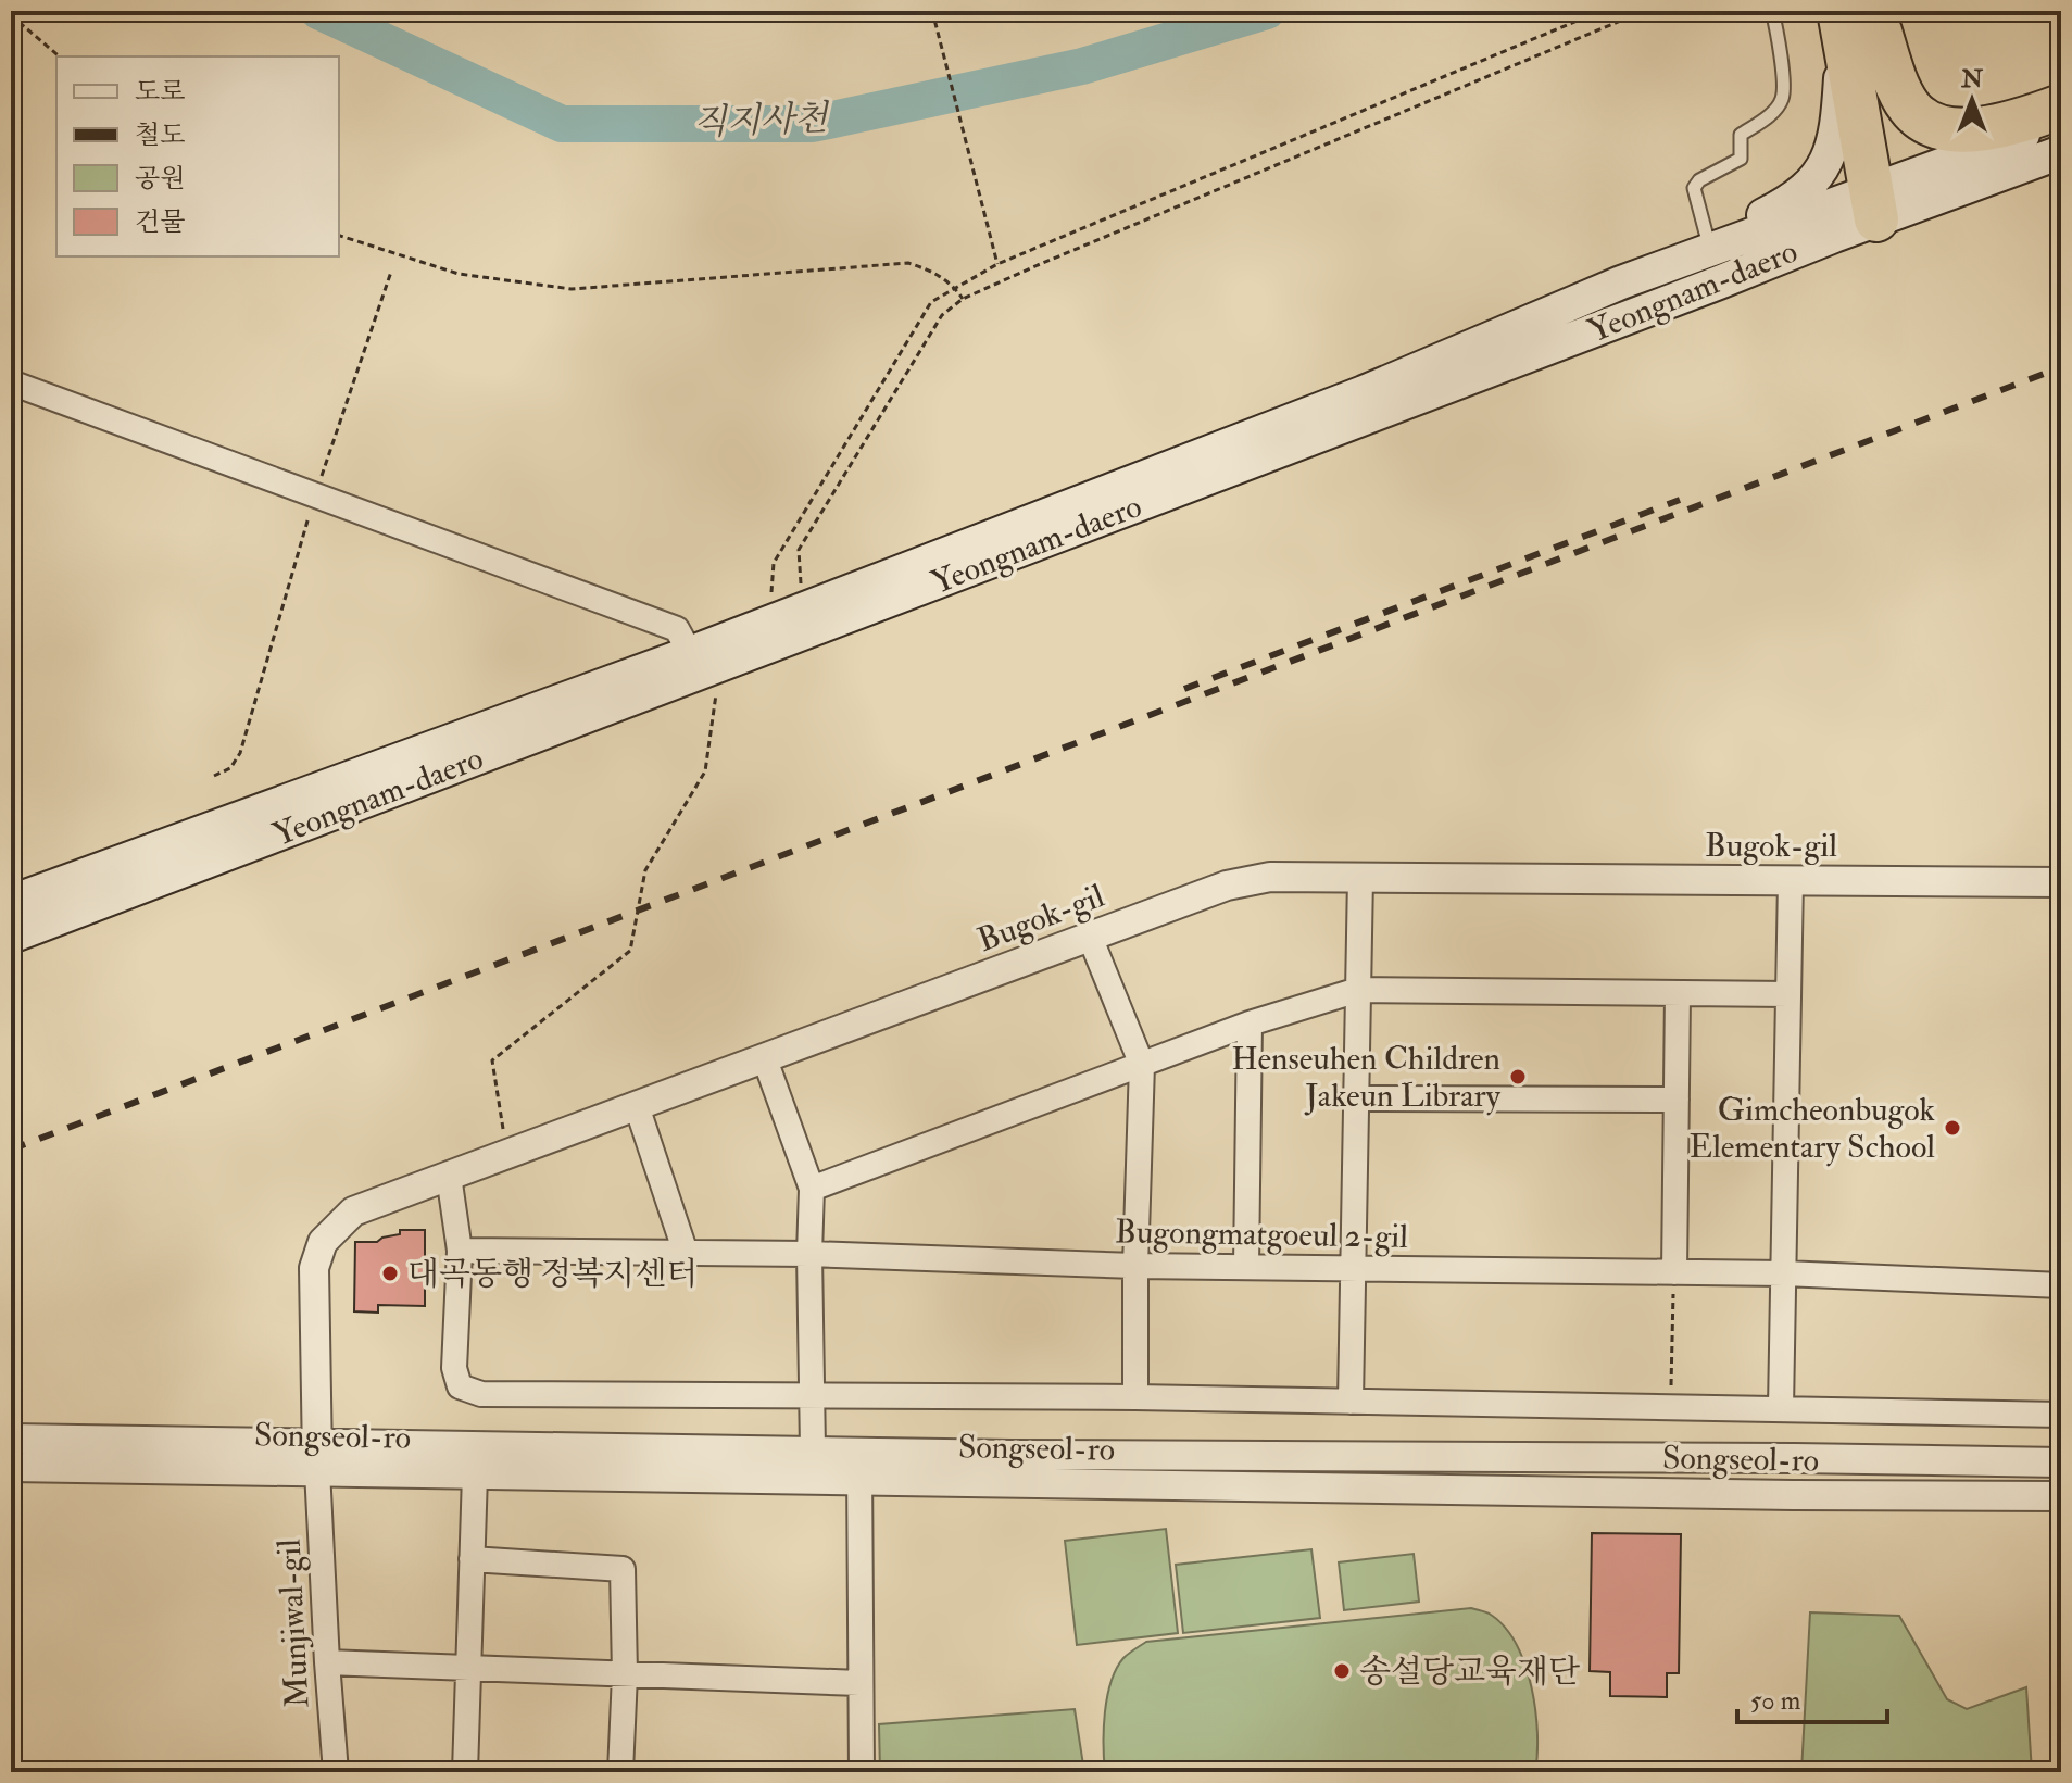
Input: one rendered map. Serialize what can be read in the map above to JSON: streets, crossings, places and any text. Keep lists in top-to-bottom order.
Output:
{
  "streets": {
    "main road": ["Yeongnam-daero"],
    "street": [
      "Bugok-gil",
      "Bugongmatgoeul 2-gil",
      "Songseol-ro",
      "Munjiwal-gil"
    ]
  },
  "crossings": [
    ["Bugok-gil", "Songseol-ro"],
    ["Bugok-gil", "Munjiwal-gil"],
    ["Songseol-ro", "Munjiwal-gil"]
  ],
  "water": ["직지사천"],
  "places": [
    "Henseuhen Children Jakeun Library",
    "Gimcheonbugok Elementary School",
    "대곡동행 정복지센터",
    "송설당교육재단"
  ],
  "legend": [
    "도로",
    "철도",
    "공원",
    "건물"
  ],
  "scale_bar": "50 m",
  "north": "top"
}
